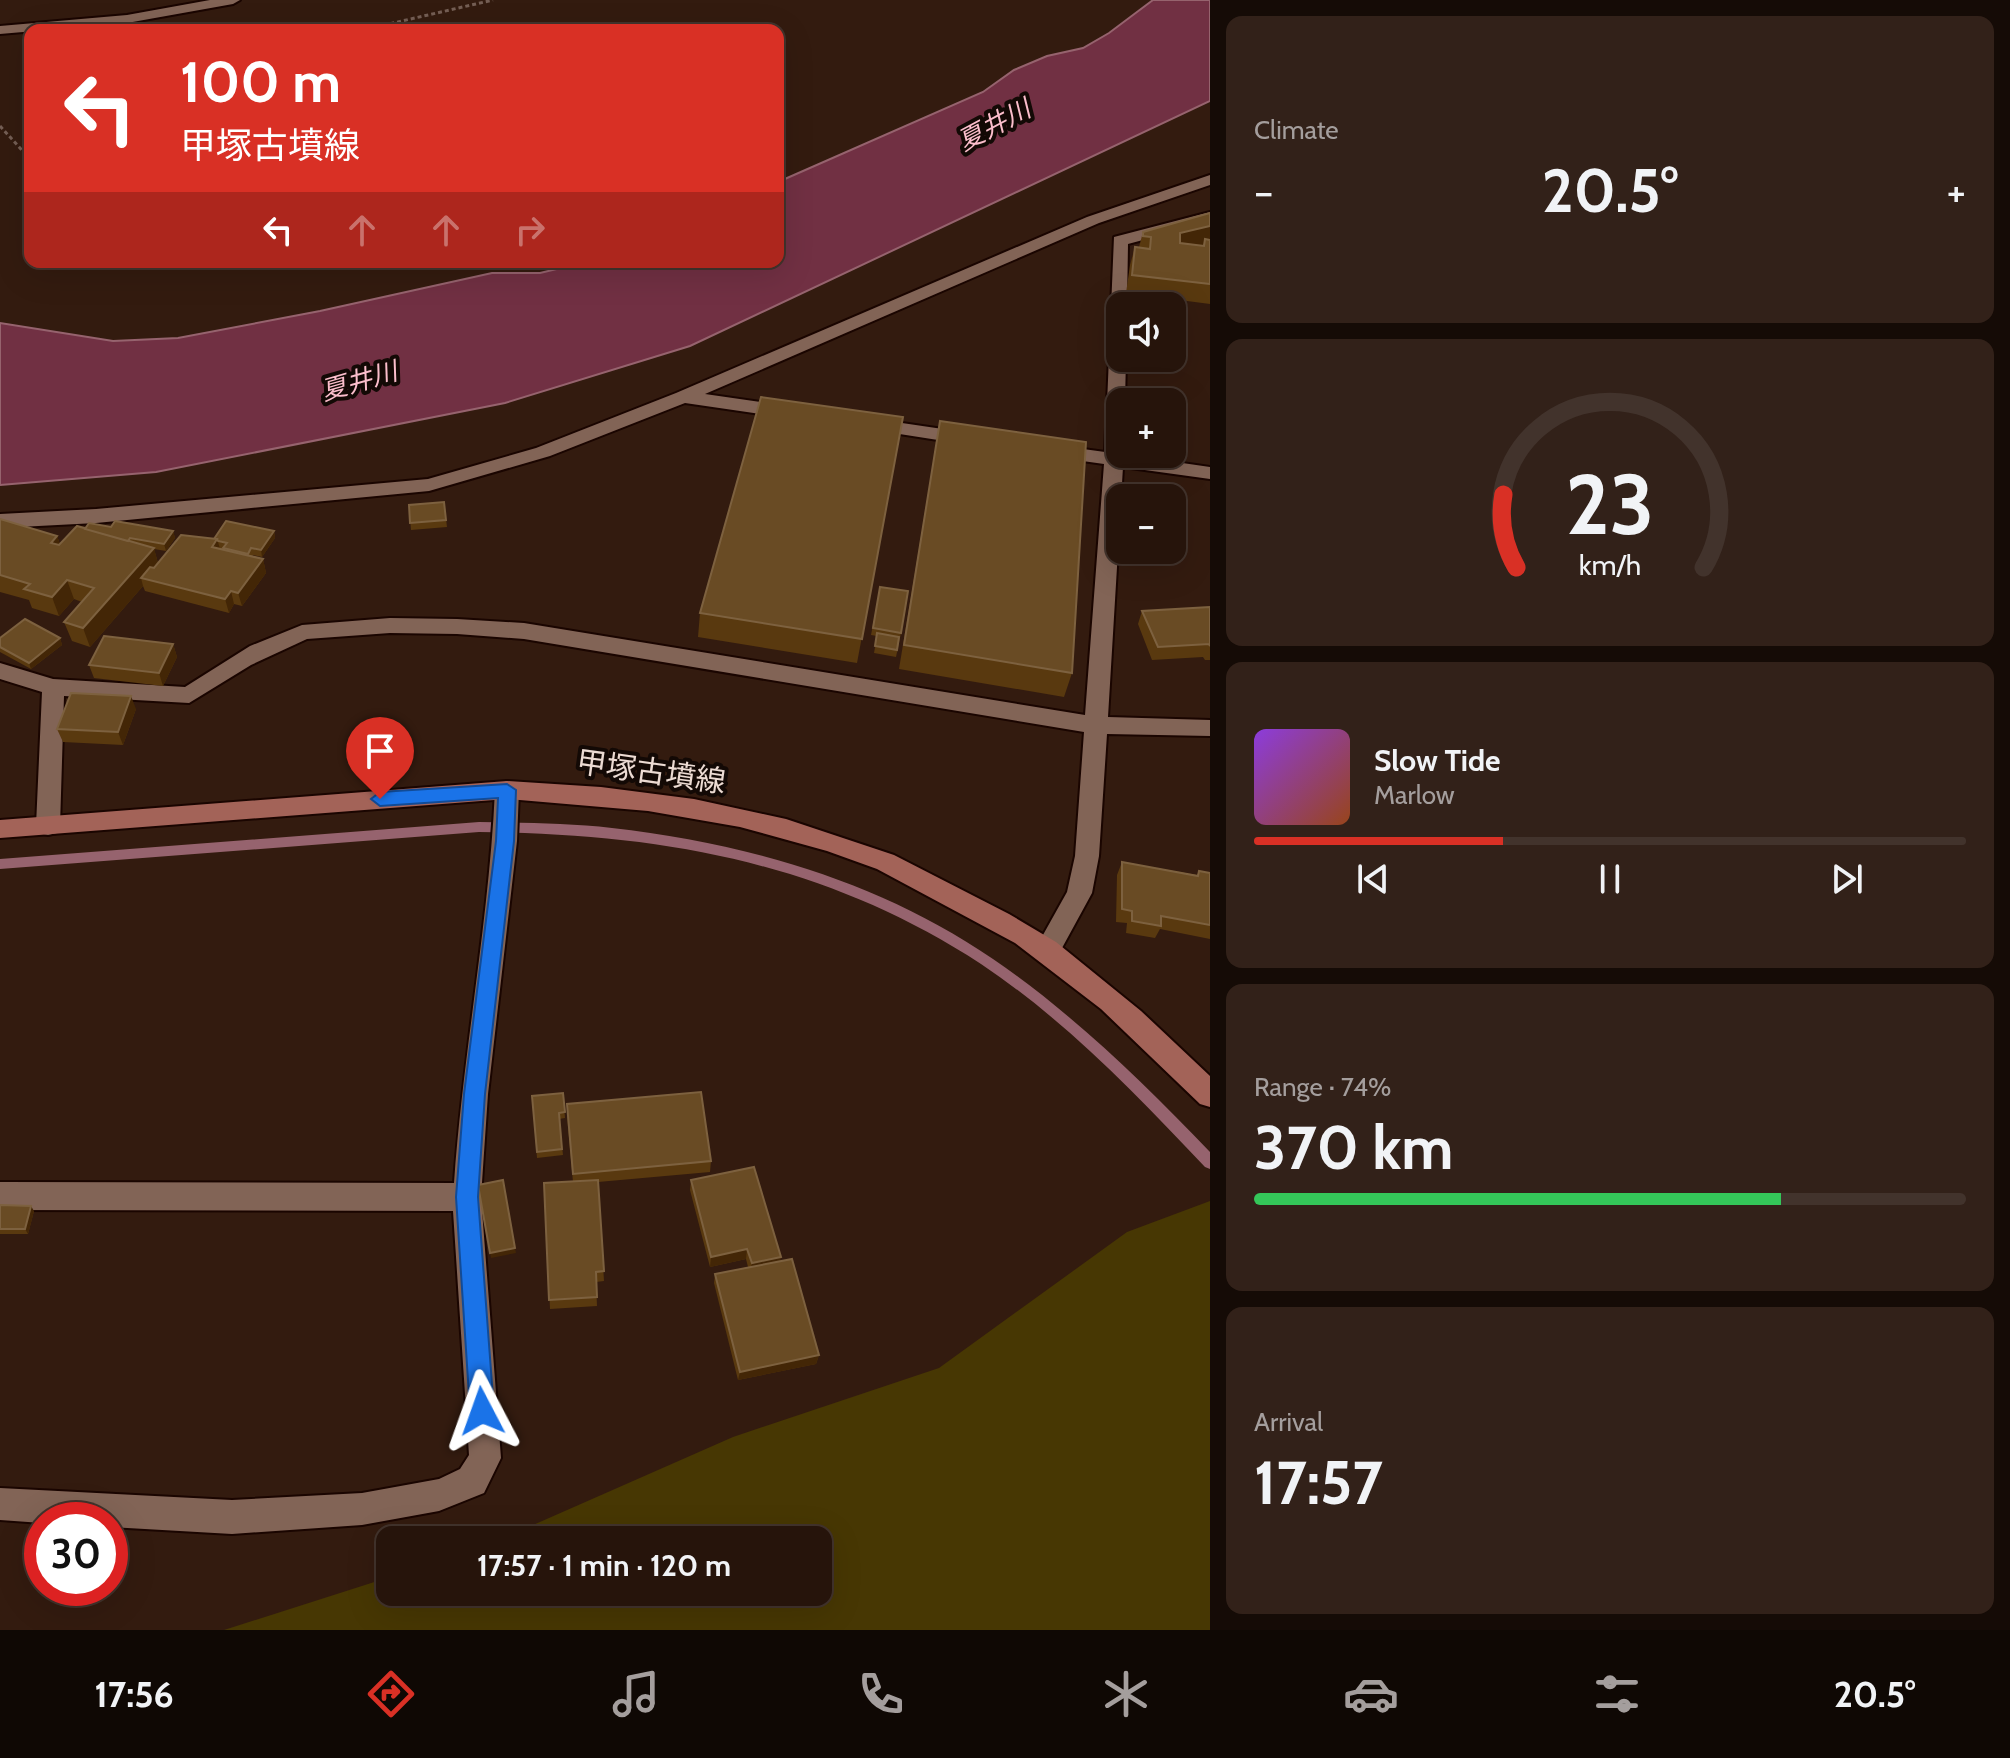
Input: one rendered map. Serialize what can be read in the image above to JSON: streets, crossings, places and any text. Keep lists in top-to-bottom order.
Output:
{
  "streets": {
    "main road": ["甲塚古墳線"]
  },
  "water": ["夏井川"],
  "page": {
    "tile": [
      "Climate",
      ["Range · 74%", "370 km"],
      ["Arrival", "17:57"]
    ],
    "turn": ["100 m", "甲塚古墳線"],
    "heat": ["−", "20.5°", "+"],
    "map_buttons": ["+", "−"],
    "song": ["Slow Tide", "Marlow"],
    "limit": "30",
    "trip": "17:57 · 1 min · 120 m",
    "tabs": ["17:56", "20.5°"],
    "gauge": ["23", "km/h"]
  }
}
